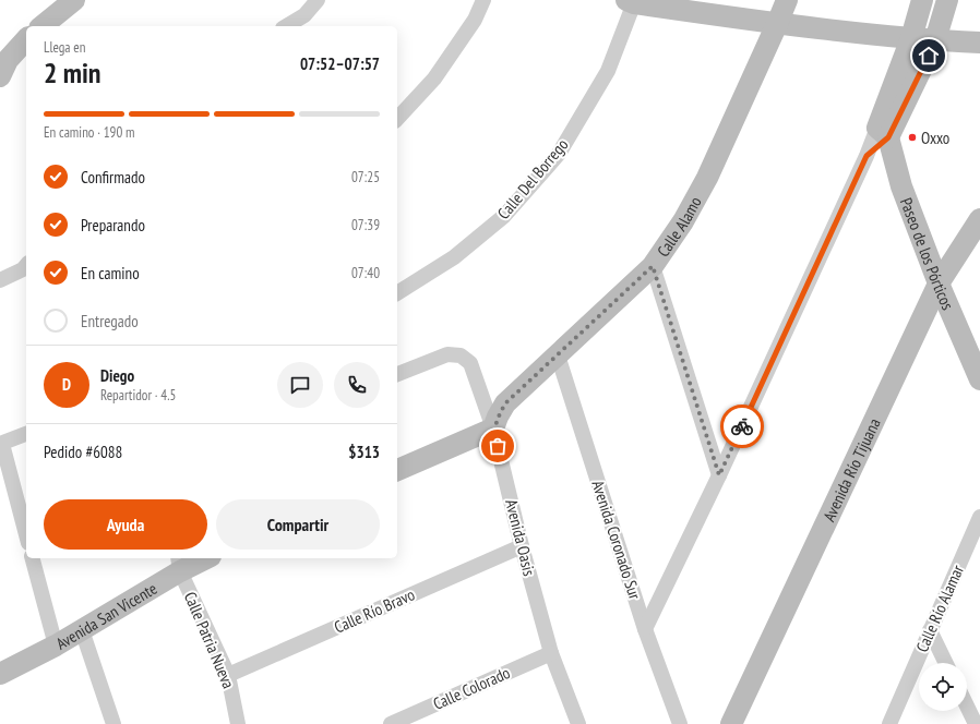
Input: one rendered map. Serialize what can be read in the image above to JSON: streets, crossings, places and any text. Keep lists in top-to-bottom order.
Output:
{
  "streets": {
    "street": [
      "Calle Del Borrego",
      "Calle Alamo",
      "Paseo de los Pórticos",
      "Avenida Río Tijuana",
      "Avenida Oasis",
      "Avenida Coronado Sur",
      "Calle Río Alamar",
      "Calle Río Bravo",
      "Avenida San Vicente",
      "Calle Patria Nueva",
      "Calle Colorado"
    ]
  },
  "crossings": [
    ["Calle Alamo", "Avenida Oasis"],
    ["Calle Alamo", "Avenida Coronado Sur"],
    ["Paseo de los Pórticos", "Avenida Río Tijuana"],
    ["Avenida Oasis", "Calle Río Bravo"],
    ["Avenida Oasis", "Calle Colorado"],
    ["Calle Río Bravo", "Calle Patria Nueva"],
    ["Avenida San Vicente", "Calle Patria Nueva"]
  ],
  "places": ["Oxxo"],
  "page": {
    "heading": ["2 min", "Llega en", "07:52–07:57"],
    "panel": [
      "Diego",
      "Repartidor · 4.5",
      "Pedido #6088",
      "$313"
    ],
    "bar": "En camino · 190 m",
    "list": [
      ["Confirmado", "07:25"],
      ["Preparando", "07:39"],
      ["En camino", "07:40"],
      "Entregado"
    ],
    "round": "D",
    "buttons": ["Ayuda", "Compartir"]
  }
}
